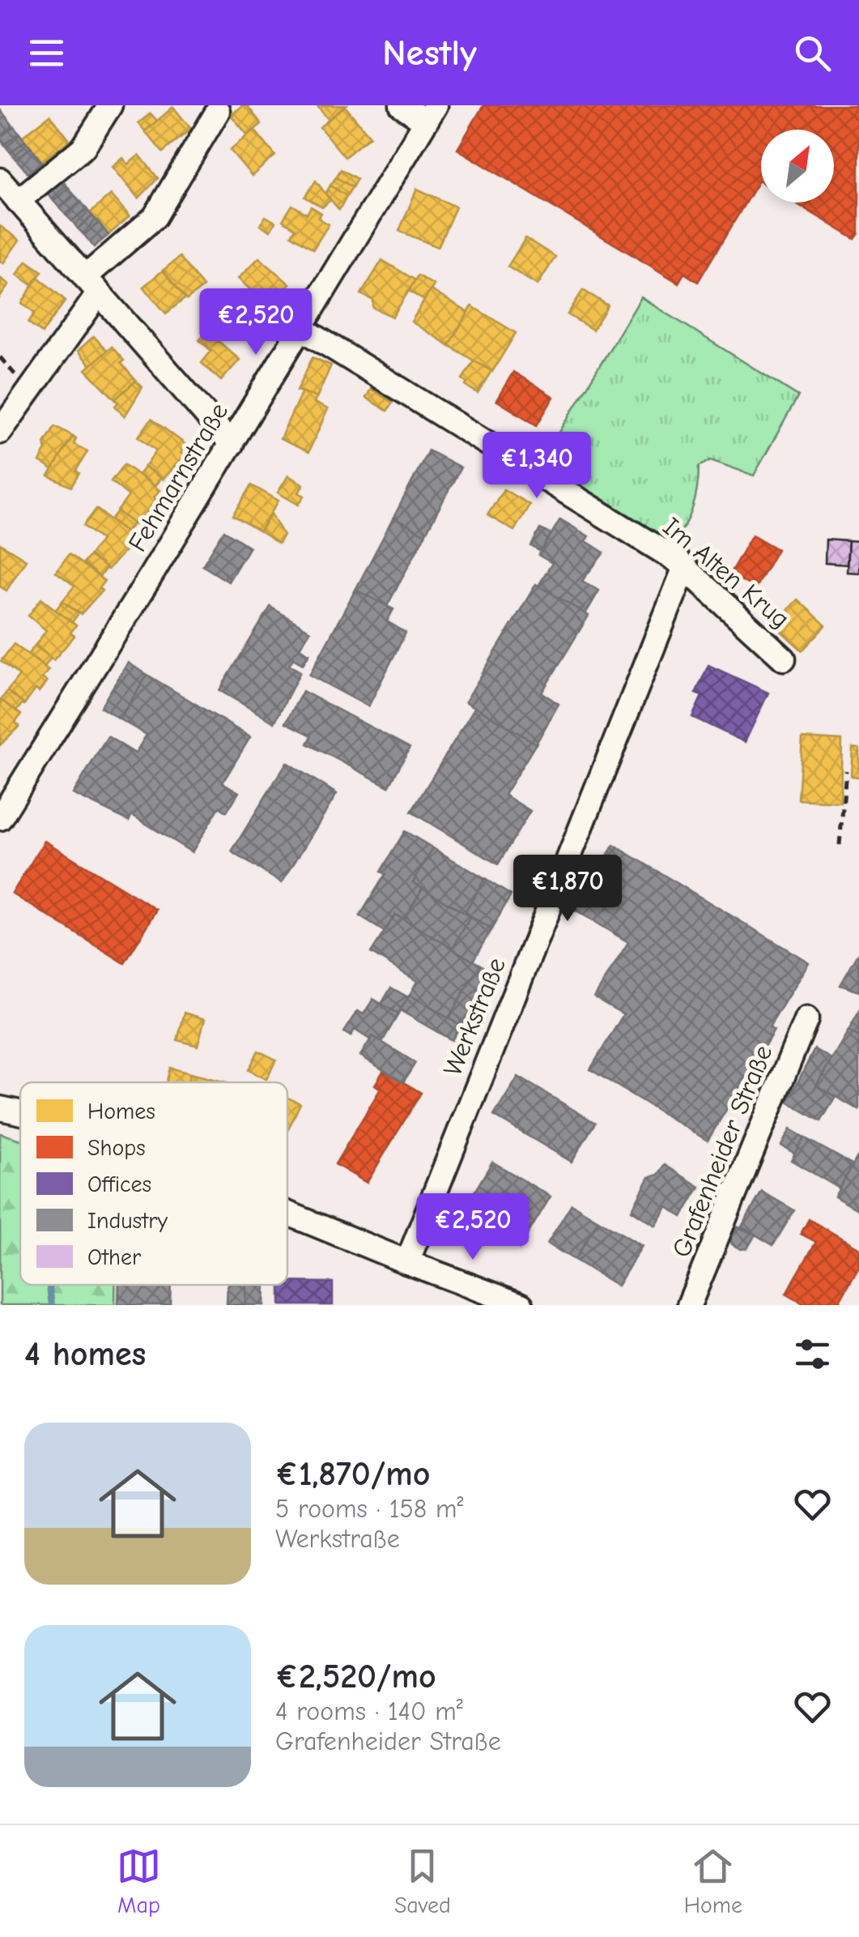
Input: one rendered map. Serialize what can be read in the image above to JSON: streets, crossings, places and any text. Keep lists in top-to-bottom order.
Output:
{
  "streets": {
    "street": [
      "Fehmarnstraße",
      "Im Alten Krug",
      "Werkstraße",
      "Grafenheider Straße"
    ]
  },
  "crossings": [
    ["Fehmarnstraße", "Im Alten Krug"],
    ["Im Alten Krug", "Werkstraße"]
  ],
  "legend": [
    "Homes",
    "Shops",
    "Offices",
    "Industry",
    "Other"
  ],
  "north": "top right",
  "page": {
    "header": "Nestly",
    "price": [
      "€2,520",
      "€1,340",
      "€1,870",
      "€2,520"
    ],
    "heading": "4 homes",
    "list": [
      {
        "name": "€1,870/mo",
        "note": "5 rooms · 158 m² · Werkstraße"
      },
      {
        "name": "€2,520/mo",
        "note": "4 rooms · 140 m² · Grafenheider Straße"
      }
    ],
    "tabs": ["Map", "Saved", "Home"]
  }
}
